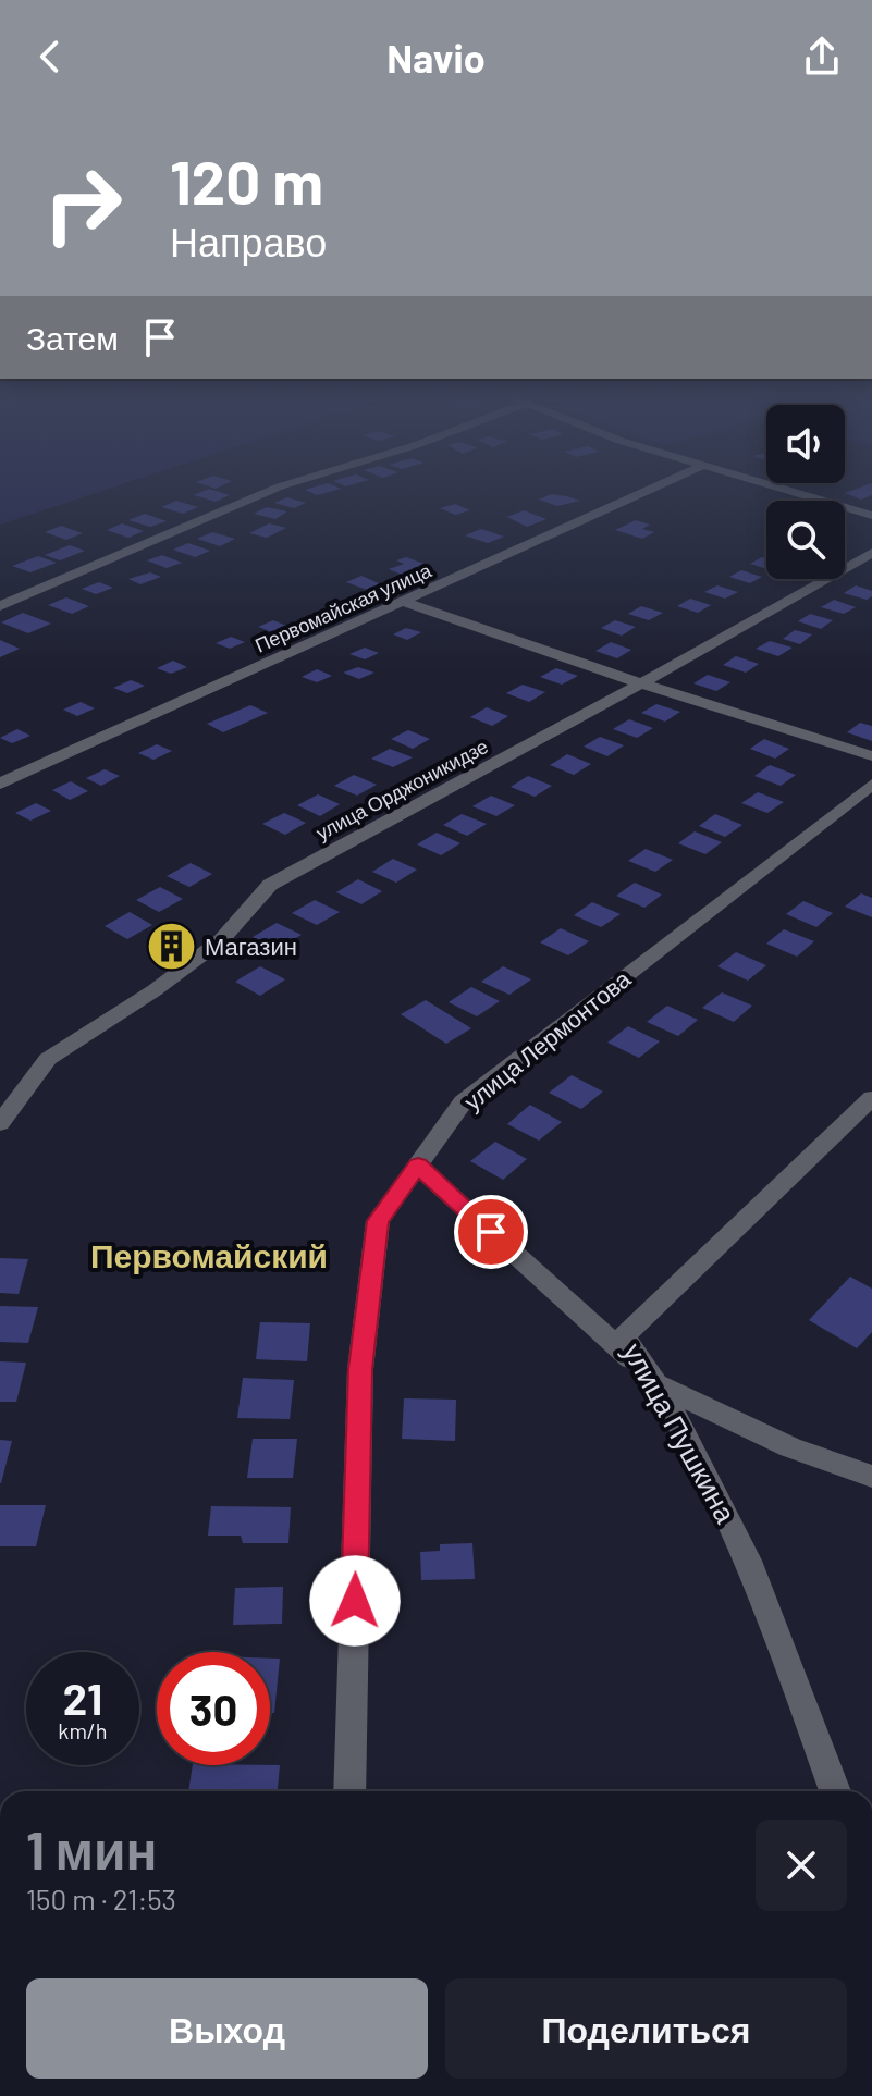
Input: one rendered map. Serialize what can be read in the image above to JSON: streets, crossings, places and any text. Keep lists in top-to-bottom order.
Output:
{
  "streets": {
    "street": [
      "Первомайская улица",
      "улица Орджоникидзе",
      "улица Лермонтова",
      "улица Пушкина"
    ]
  },
  "districts": ["Первомайский"],
  "places": {
    "building": ["Магазин"]
  },
  "page": {
    "header": "Navio",
    "turn": ["120 m", "Направо"],
    "then": "Затем",
    "speed": "21 km/h",
    "limit": "30",
    "heading": ["1 мин", "150 m · 21:53"],
    "buttons": ["Выход", "Поделиться"]
  }
}
